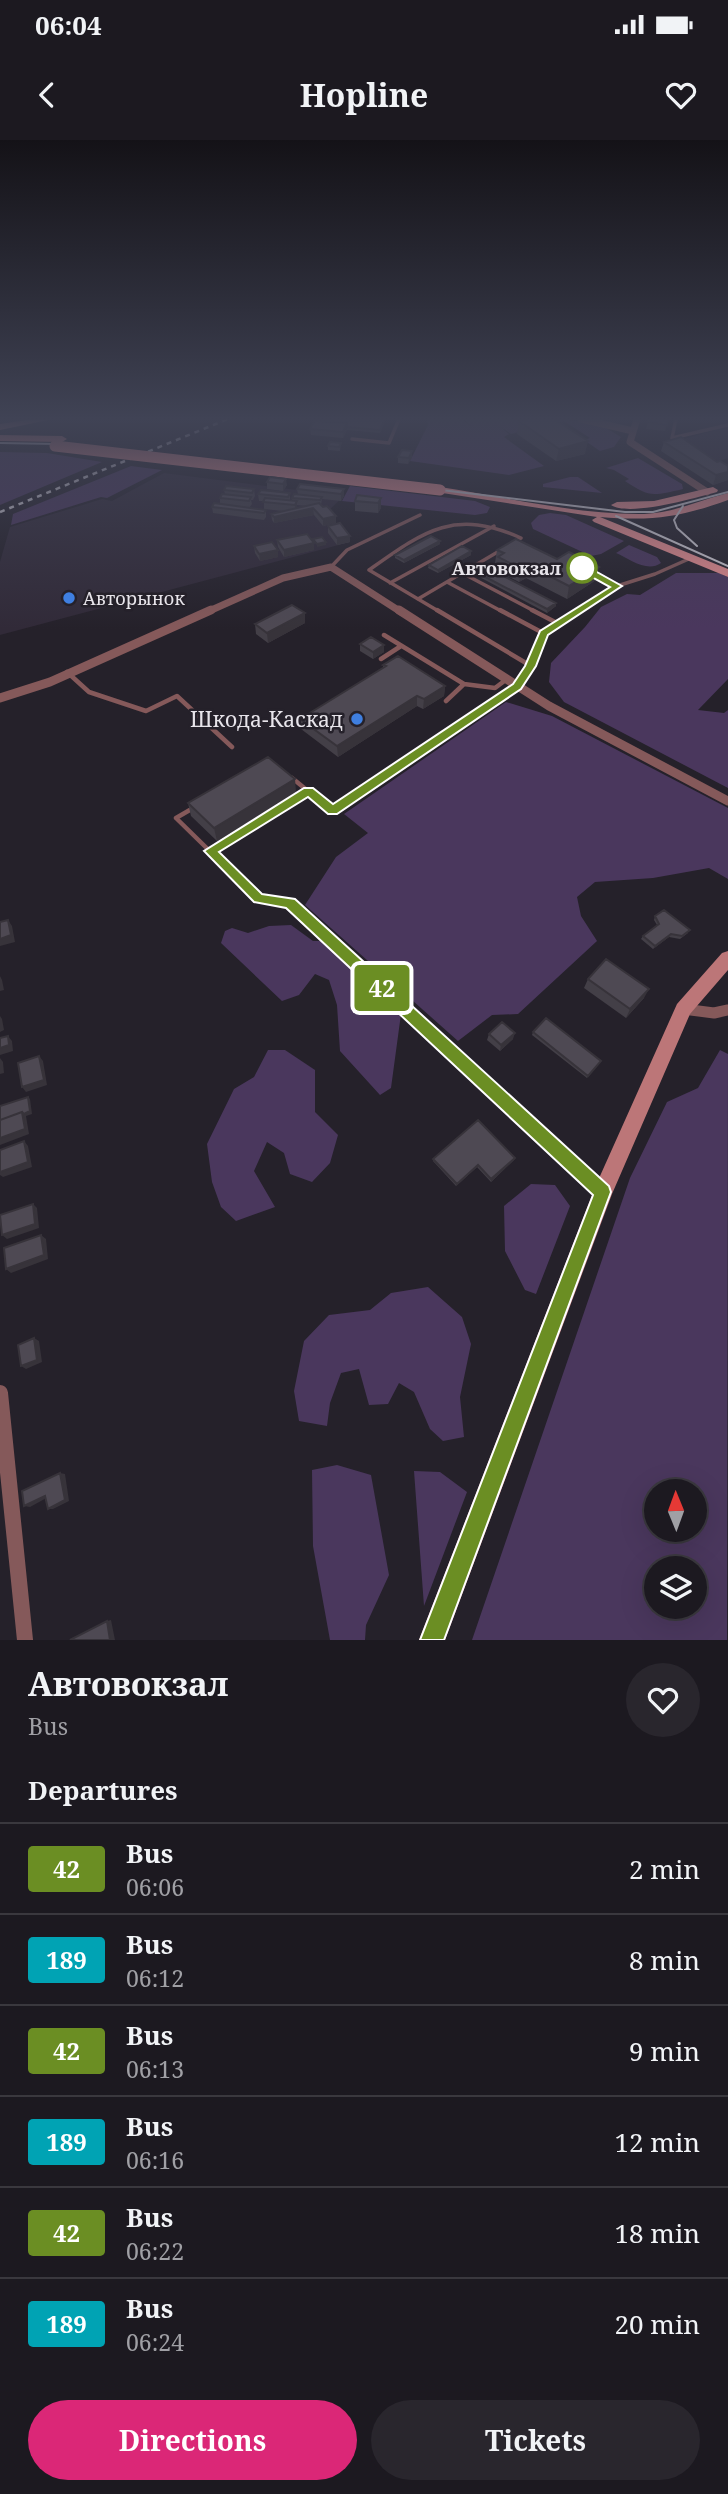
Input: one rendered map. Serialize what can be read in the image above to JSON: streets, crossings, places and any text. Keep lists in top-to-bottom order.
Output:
{
  "places": ["Автовокзал", "Авторынок", "Шкода-Каскад"],
  "lines": ["bus line 42"],
  "north": "top",
  "page": {
    "status": "06:04",
    "header": "Hopline",
    "on_map": "42",
    "heading": [
      ["Автовокзал", "Bus"],
      "Departures"
    ],
    "list": [
      {
        "mark": "42",
        "name": "Bus",
        "note": "06:06",
        "value": "2 min"
      },
      {
        "mark": "189",
        "name": "Bus",
        "note": "06:12",
        "value": "8 min"
      },
      {
        "mark": "42",
        "name": "Bus",
        "note": "06:13",
        "value": "9 min"
      },
      {
        "mark": "189",
        "name": "Bus",
        "note": "06:16",
        "value": "12 min"
      },
      {
        "mark": "42",
        "name": "Bus",
        "note": "06:22",
        "value": "18 min"
      },
      {
        "mark": "189",
        "name": "Bus",
        "note": "06:24",
        "value": "20 min"
      }
    ],
    "buttons": ["Directions", "Tickets"]
  }
}
